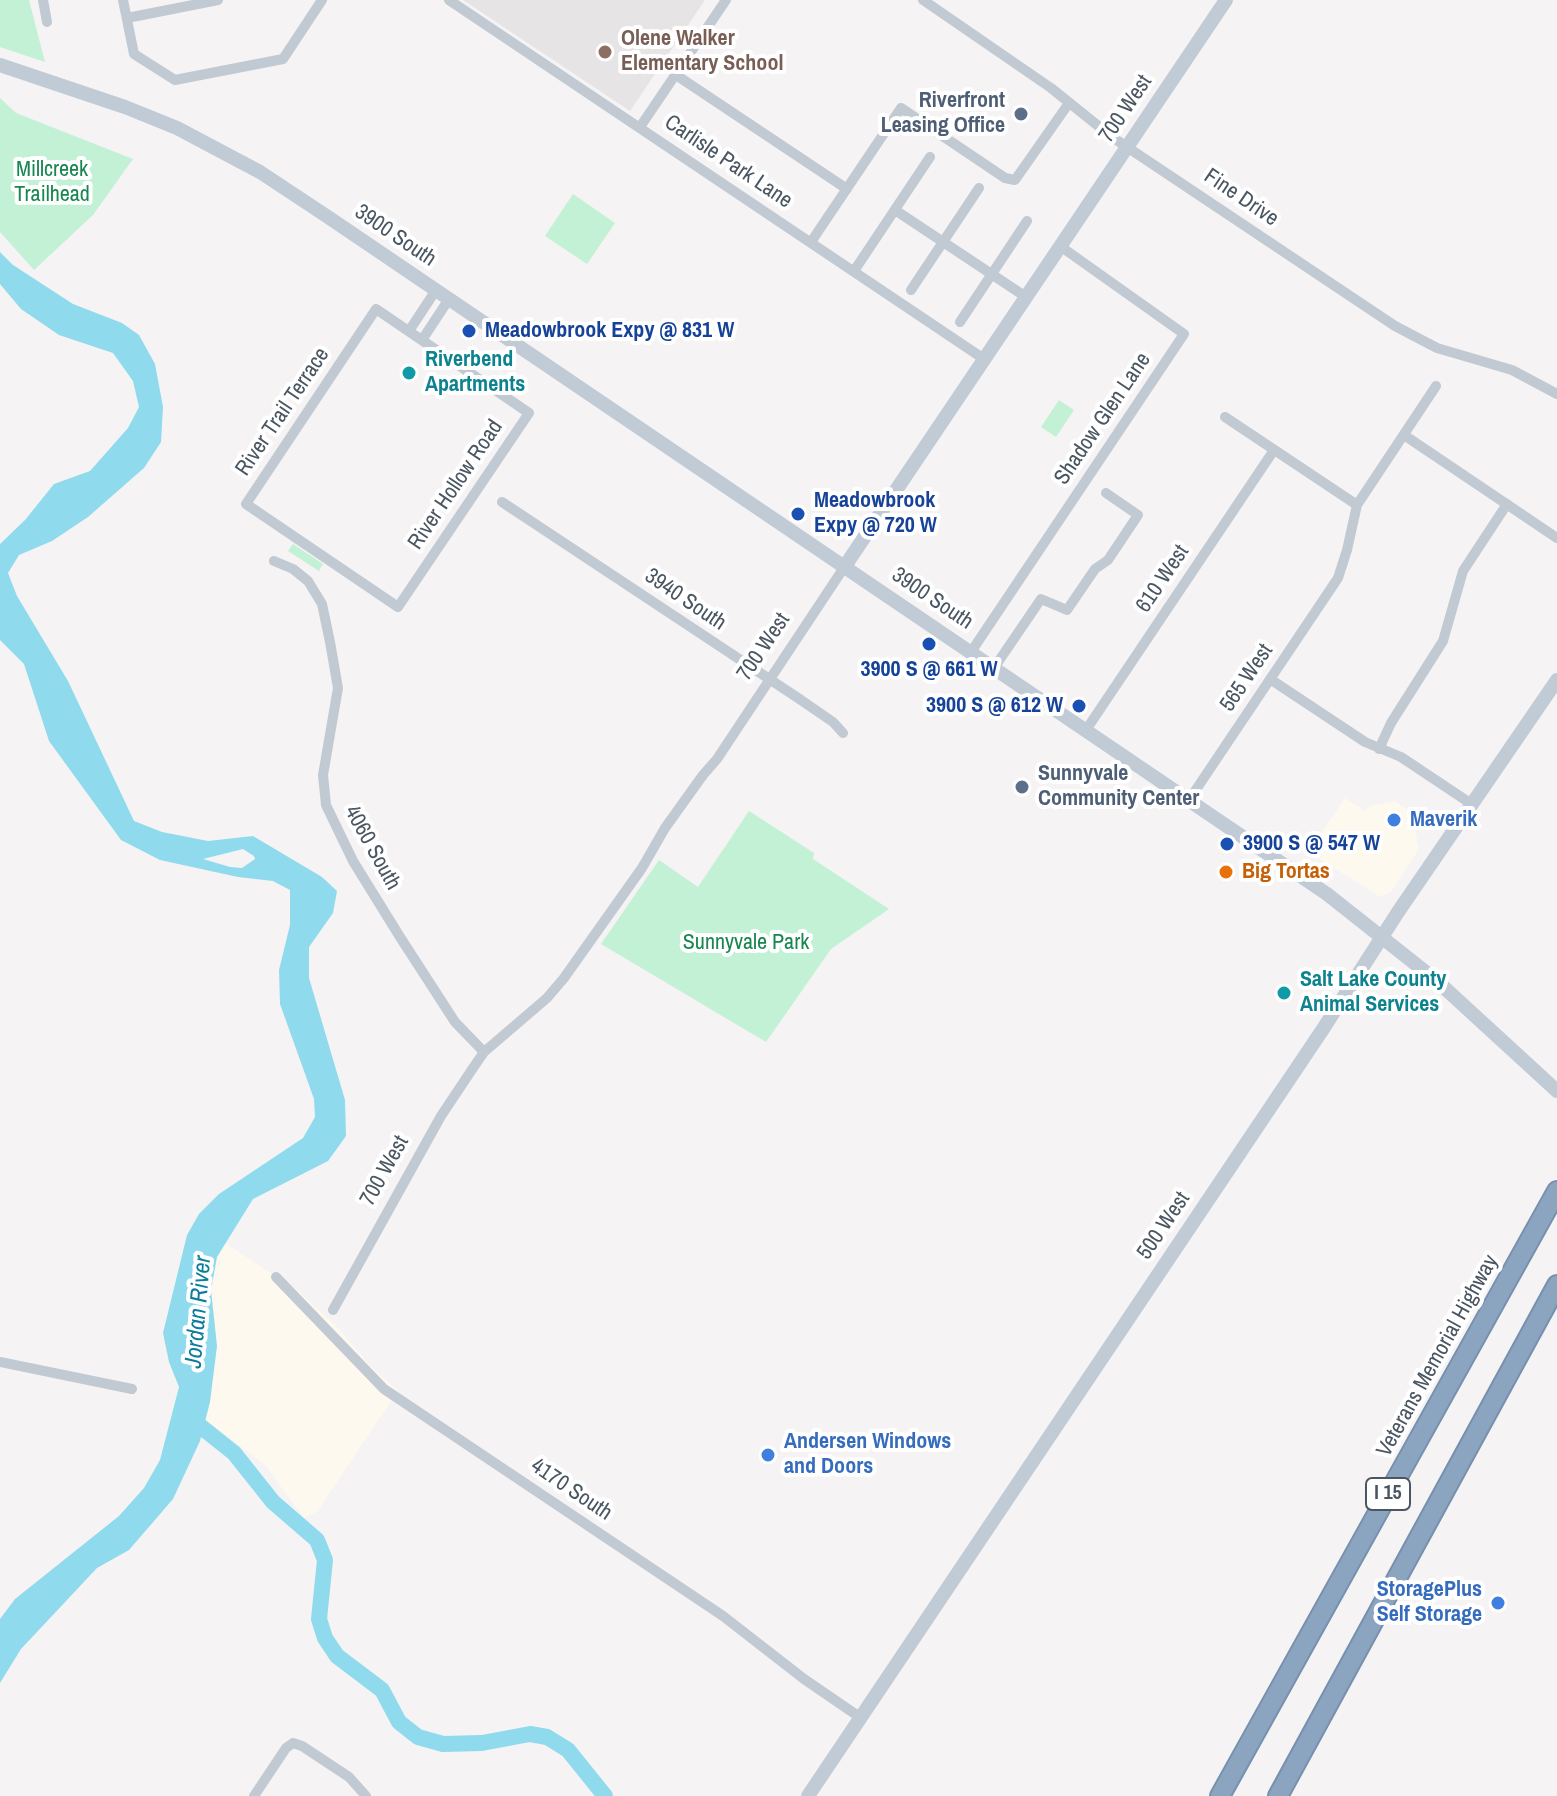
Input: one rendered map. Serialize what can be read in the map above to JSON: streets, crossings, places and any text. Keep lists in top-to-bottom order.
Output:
{
  "streets": {
    "highway": ["Veterans Memorial Highway", "I 15"],
    "main road": ["700 West", "3900 South", "500 West"],
    "street": [
      "Carlisle Park Lane",
      "Fine Drive",
      "River Trail Terrace",
      "Shadow Glen Lane",
      "River Hollow Road",
      "610 West",
      "3940 South",
      "565 West",
      "4060 South",
      "4170 South"
    ]
  },
  "crossings": [
    ["700 West", "Carlisle Park Lane"],
    ["700 West", "Fine Drive"],
    ["700 West", "3900 South"],
    ["700 West", "Shadow Glen Lane"],
    ["700 West", "3940 South"],
    ["700 West", "4060 South"],
    ["3900 South", "Shadow Glen Lane"],
    ["3900 South", "610 West"],
    ["3900 South", "565 West"],
    ["3900 South", "500 West"],
    ["River Trail Terrace", "River Hollow Road"],
    ["500 West", "4170 South"]
  ],
  "water": ["Jordan River"],
  "parks": ["Millcreek Trailhead", "Sunnyvale Park"],
  "places": [
    "Olene Walker Elementary School",
    "Riverfront Leasing Office",
    "Meadowbrook Expy @ 831 W",
    "Riverbend Apartments",
    "Meadowbrook Expy @ 720 W",
    "3900 S @ 661 W",
    "3900 S @ 612 W",
    "Sunnyvale Community Center",
    "Maverik",
    "3900 S @ 547 W",
    "Big Tortas",
    "Salt Lake County Animal Services",
    "Andersen Windows and Doors",
    "StoragePlus Self Storage"
  ]
}
